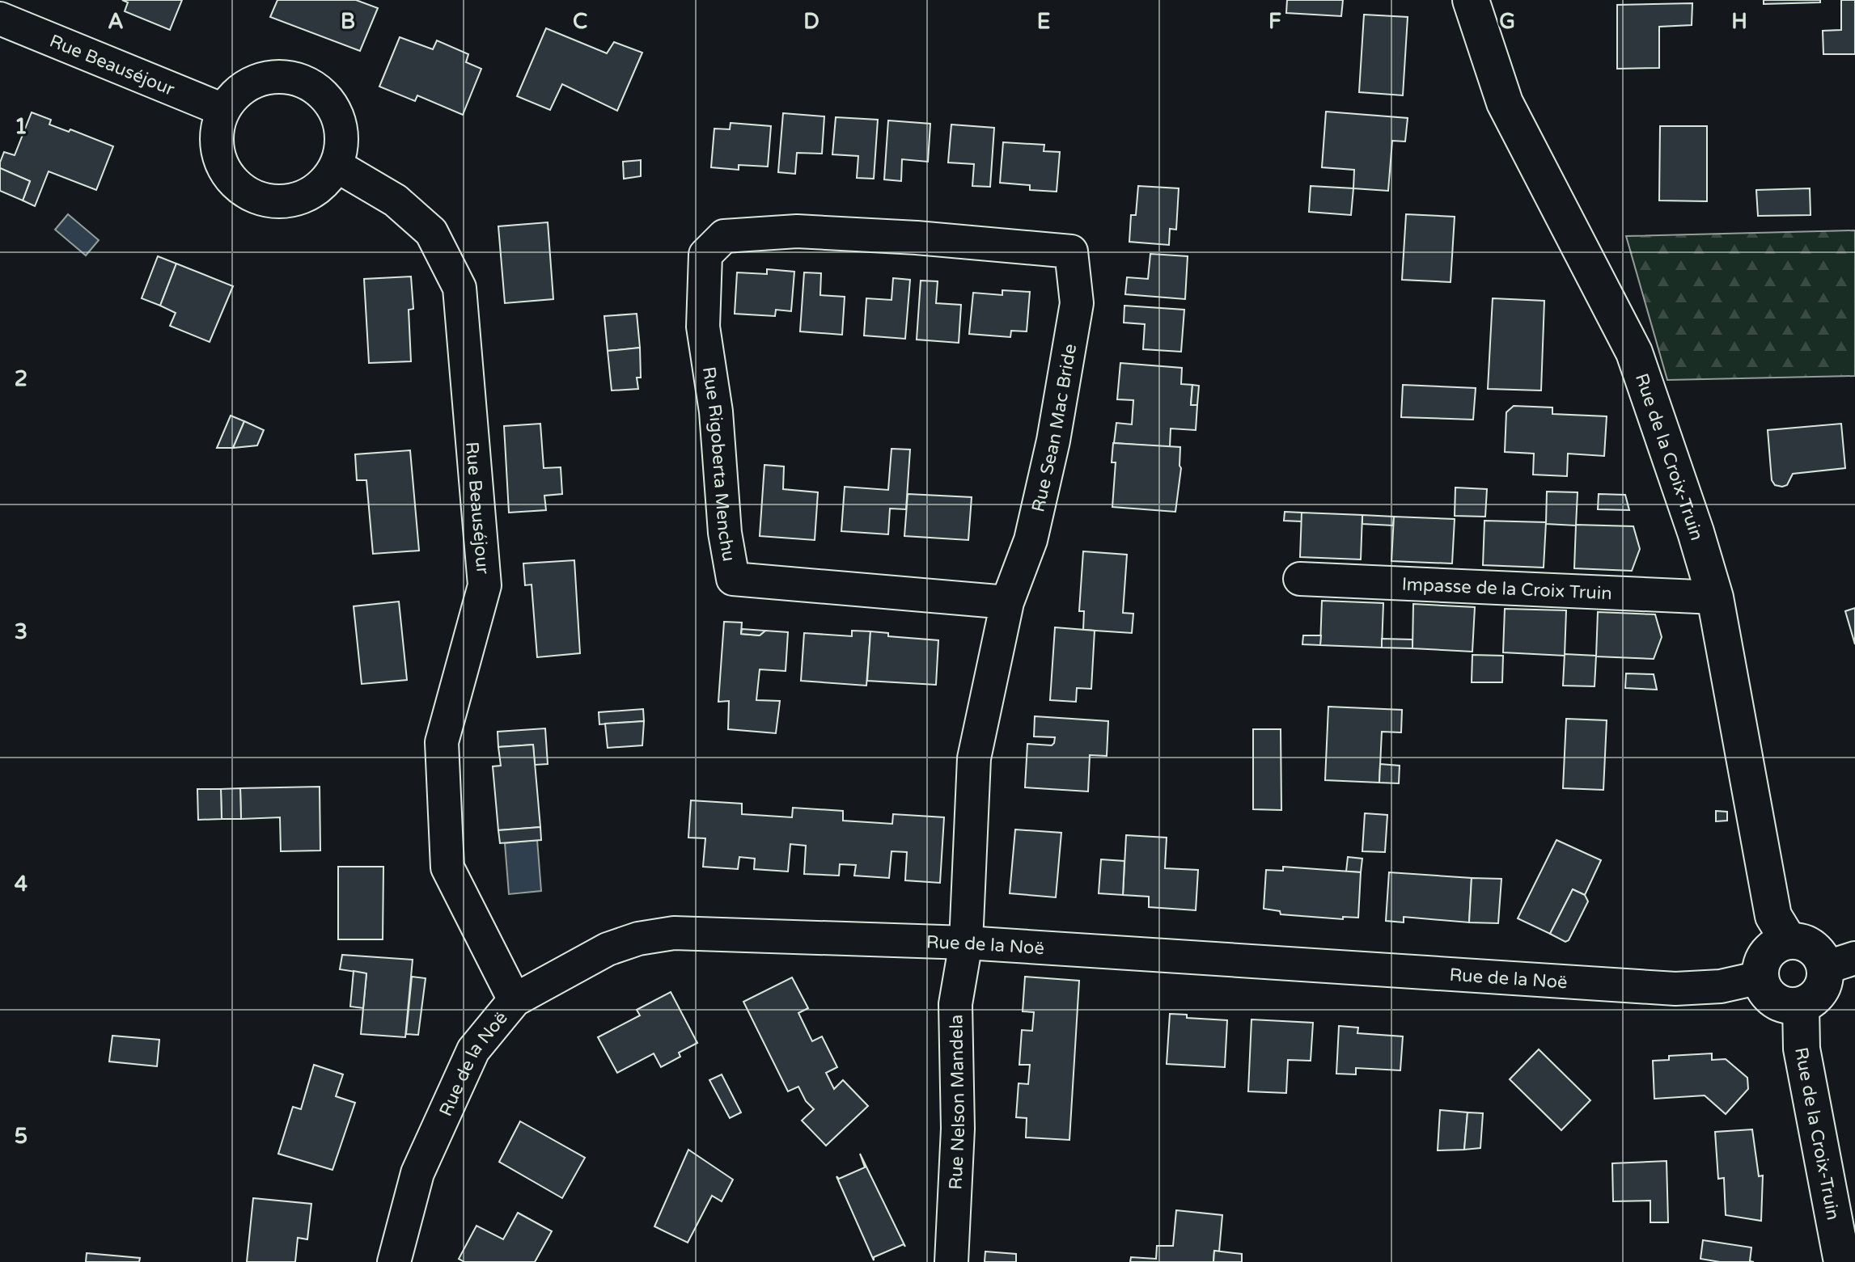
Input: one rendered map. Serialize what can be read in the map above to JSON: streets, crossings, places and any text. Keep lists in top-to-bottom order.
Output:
{
  "streets": {
    "main road": ["Rue de la Croix-Truin"],
    "street": [
      "Rue Beauséjour",
      "Rue Sean Mac Bride",
      "Rue Rigoberta Menchu",
      "Impasse de la Croix Truin",
      "Rue de la Noë",
      "Rue Nelson Mandela"
    ]
  },
  "crossings": [
    ["Rue Beauséjour", "Rue de la Noë"],
    ["Rue Sean Mac Bride", "Rue Rigoberta Menchu"],
    ["Rue Sean Mac Bride", "Rue de la Noë"],
    ["Rue Sean Mac Bride", "Rue Nelson Mandela"],
    ["Rue de la Croix-Truin", "Impasse de la Croix Truin"],
    ["Rue de la Croix-Truin", "Rue de la Noë"],
    ["Rue de la Noë", "Rue Nelson Mandela"]
  ],
  "grid": {
    "columns": [
      "A",
      "B",
      "C",
      "D",
      "E",
      "F",
      "G",
      "H"
    ],
    "rows": [
      "1",
      "2",
      "3",
      "4",
      "5"
    ]
  }
}
